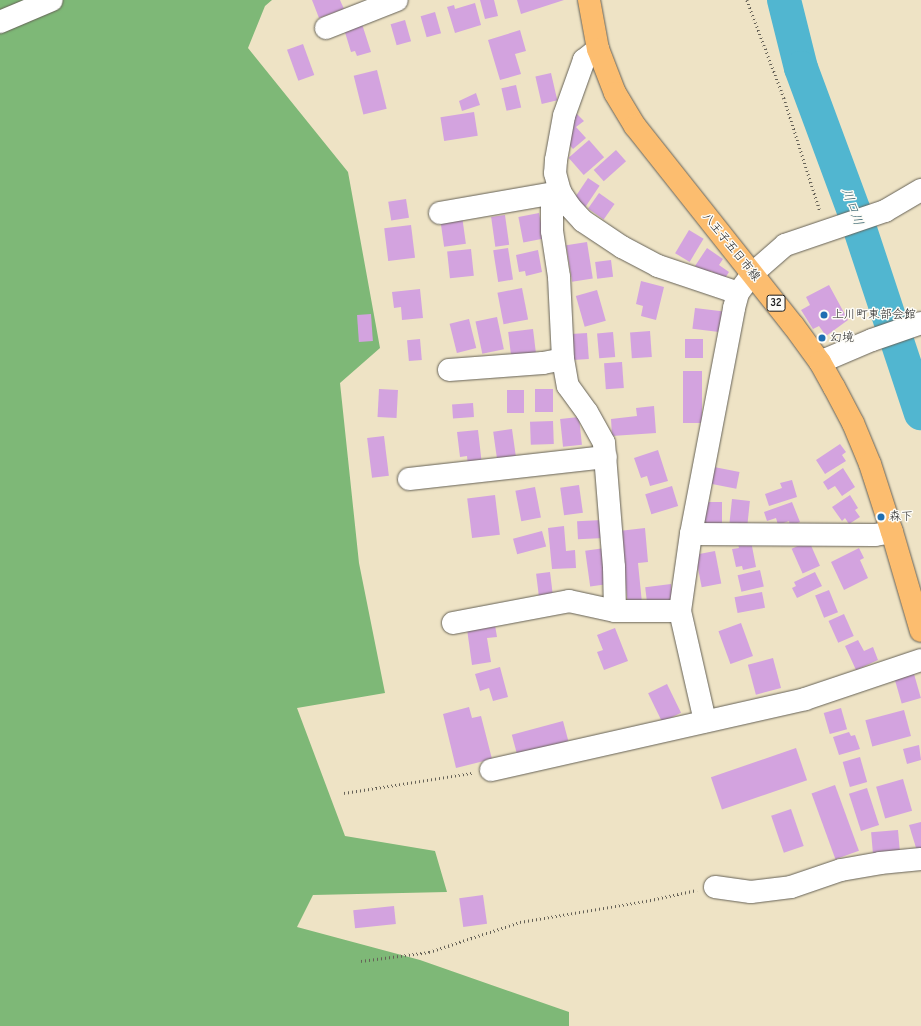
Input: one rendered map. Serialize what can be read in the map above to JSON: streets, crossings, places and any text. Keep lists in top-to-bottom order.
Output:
{
  "streets": {
    "main road": ["八王子五日市線", "32"]
  },
  "water": ["川口川"],
  "places": ["上川町東部会館", "幻境", "森下"]
}
